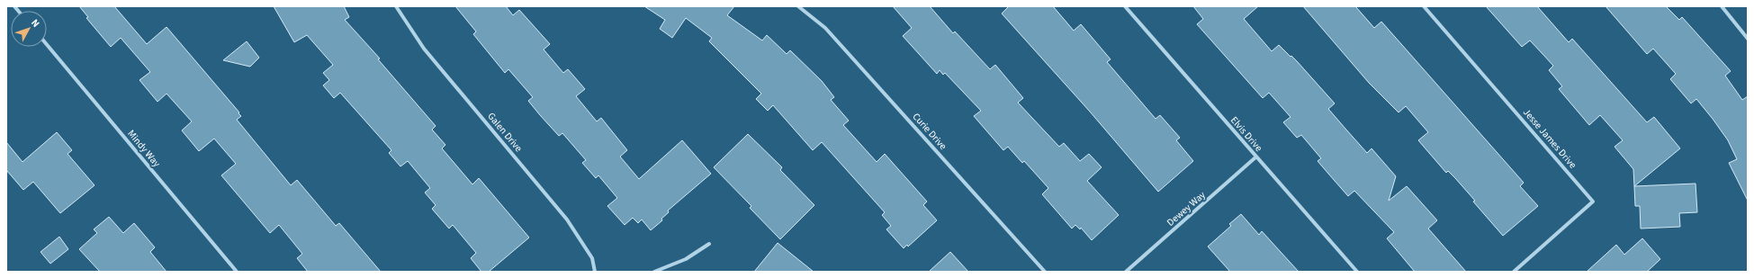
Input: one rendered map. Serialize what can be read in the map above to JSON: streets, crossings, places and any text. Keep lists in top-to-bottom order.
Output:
{
  "streets": {
    "street": [
      "Curie Drive",
      "Galen Drive",
      "Elvis Drive",
      "Jesse James Drive",
      "Mindy Way",
      "Dewey Way"
    ]
  },
  "crossings": [
    ["Elvis Drive", "Dewey Way"]
  ],
  "north": "top right"
}
